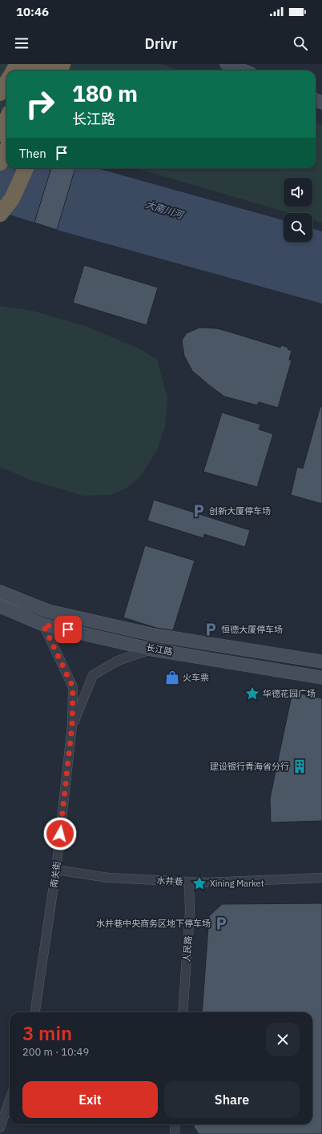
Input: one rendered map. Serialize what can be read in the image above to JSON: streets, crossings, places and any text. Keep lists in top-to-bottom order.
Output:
{
  "streets": {
    "main road": ["长江路"],
    "street": ["南关街", "水井巷", "人民路"]
  },
  "crossings": [
    ["长江路", "南关街"],
    ["南关街", "水井巷"],
    ["水井巷", "人民路"]
  ],
  "water": ["大南川河"],
  "places": {
    "parking": ["创新大厦停车场", "恒德大厦停车场", "水井巷中央商务区地下停车场"],
    "shop": ["火车票"],
    "place": ["华德花园广场", "Xining Market"],
    "building": ["建设银行青海省分行"]
  },
  "page": {
    "status": "10:46",
    "header": "Drivr",
    "turn": ["180 m", "长江路"],
    "then": "Then",
    "heading": ["3 min", "200 m · 10:49"],
    "buttons": ["Exit", "Share"]
  }
}
